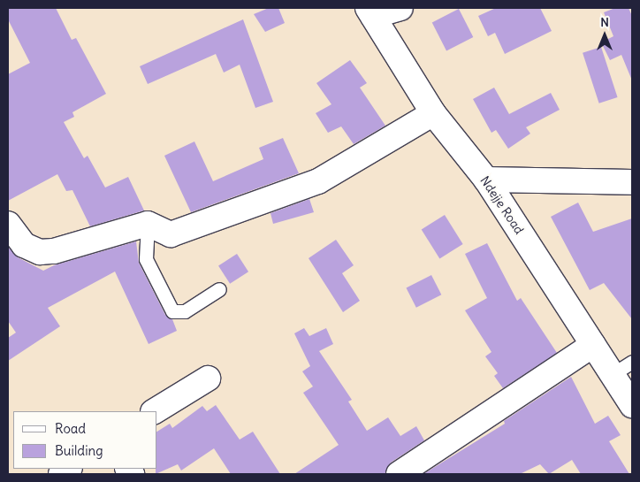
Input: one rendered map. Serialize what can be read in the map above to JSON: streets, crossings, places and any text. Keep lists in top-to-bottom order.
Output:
{
  "streets": {
    "street": ["Ndejje Road"]
  },
  "legend": ["Road", "Building"],
  "north": "top"
}
